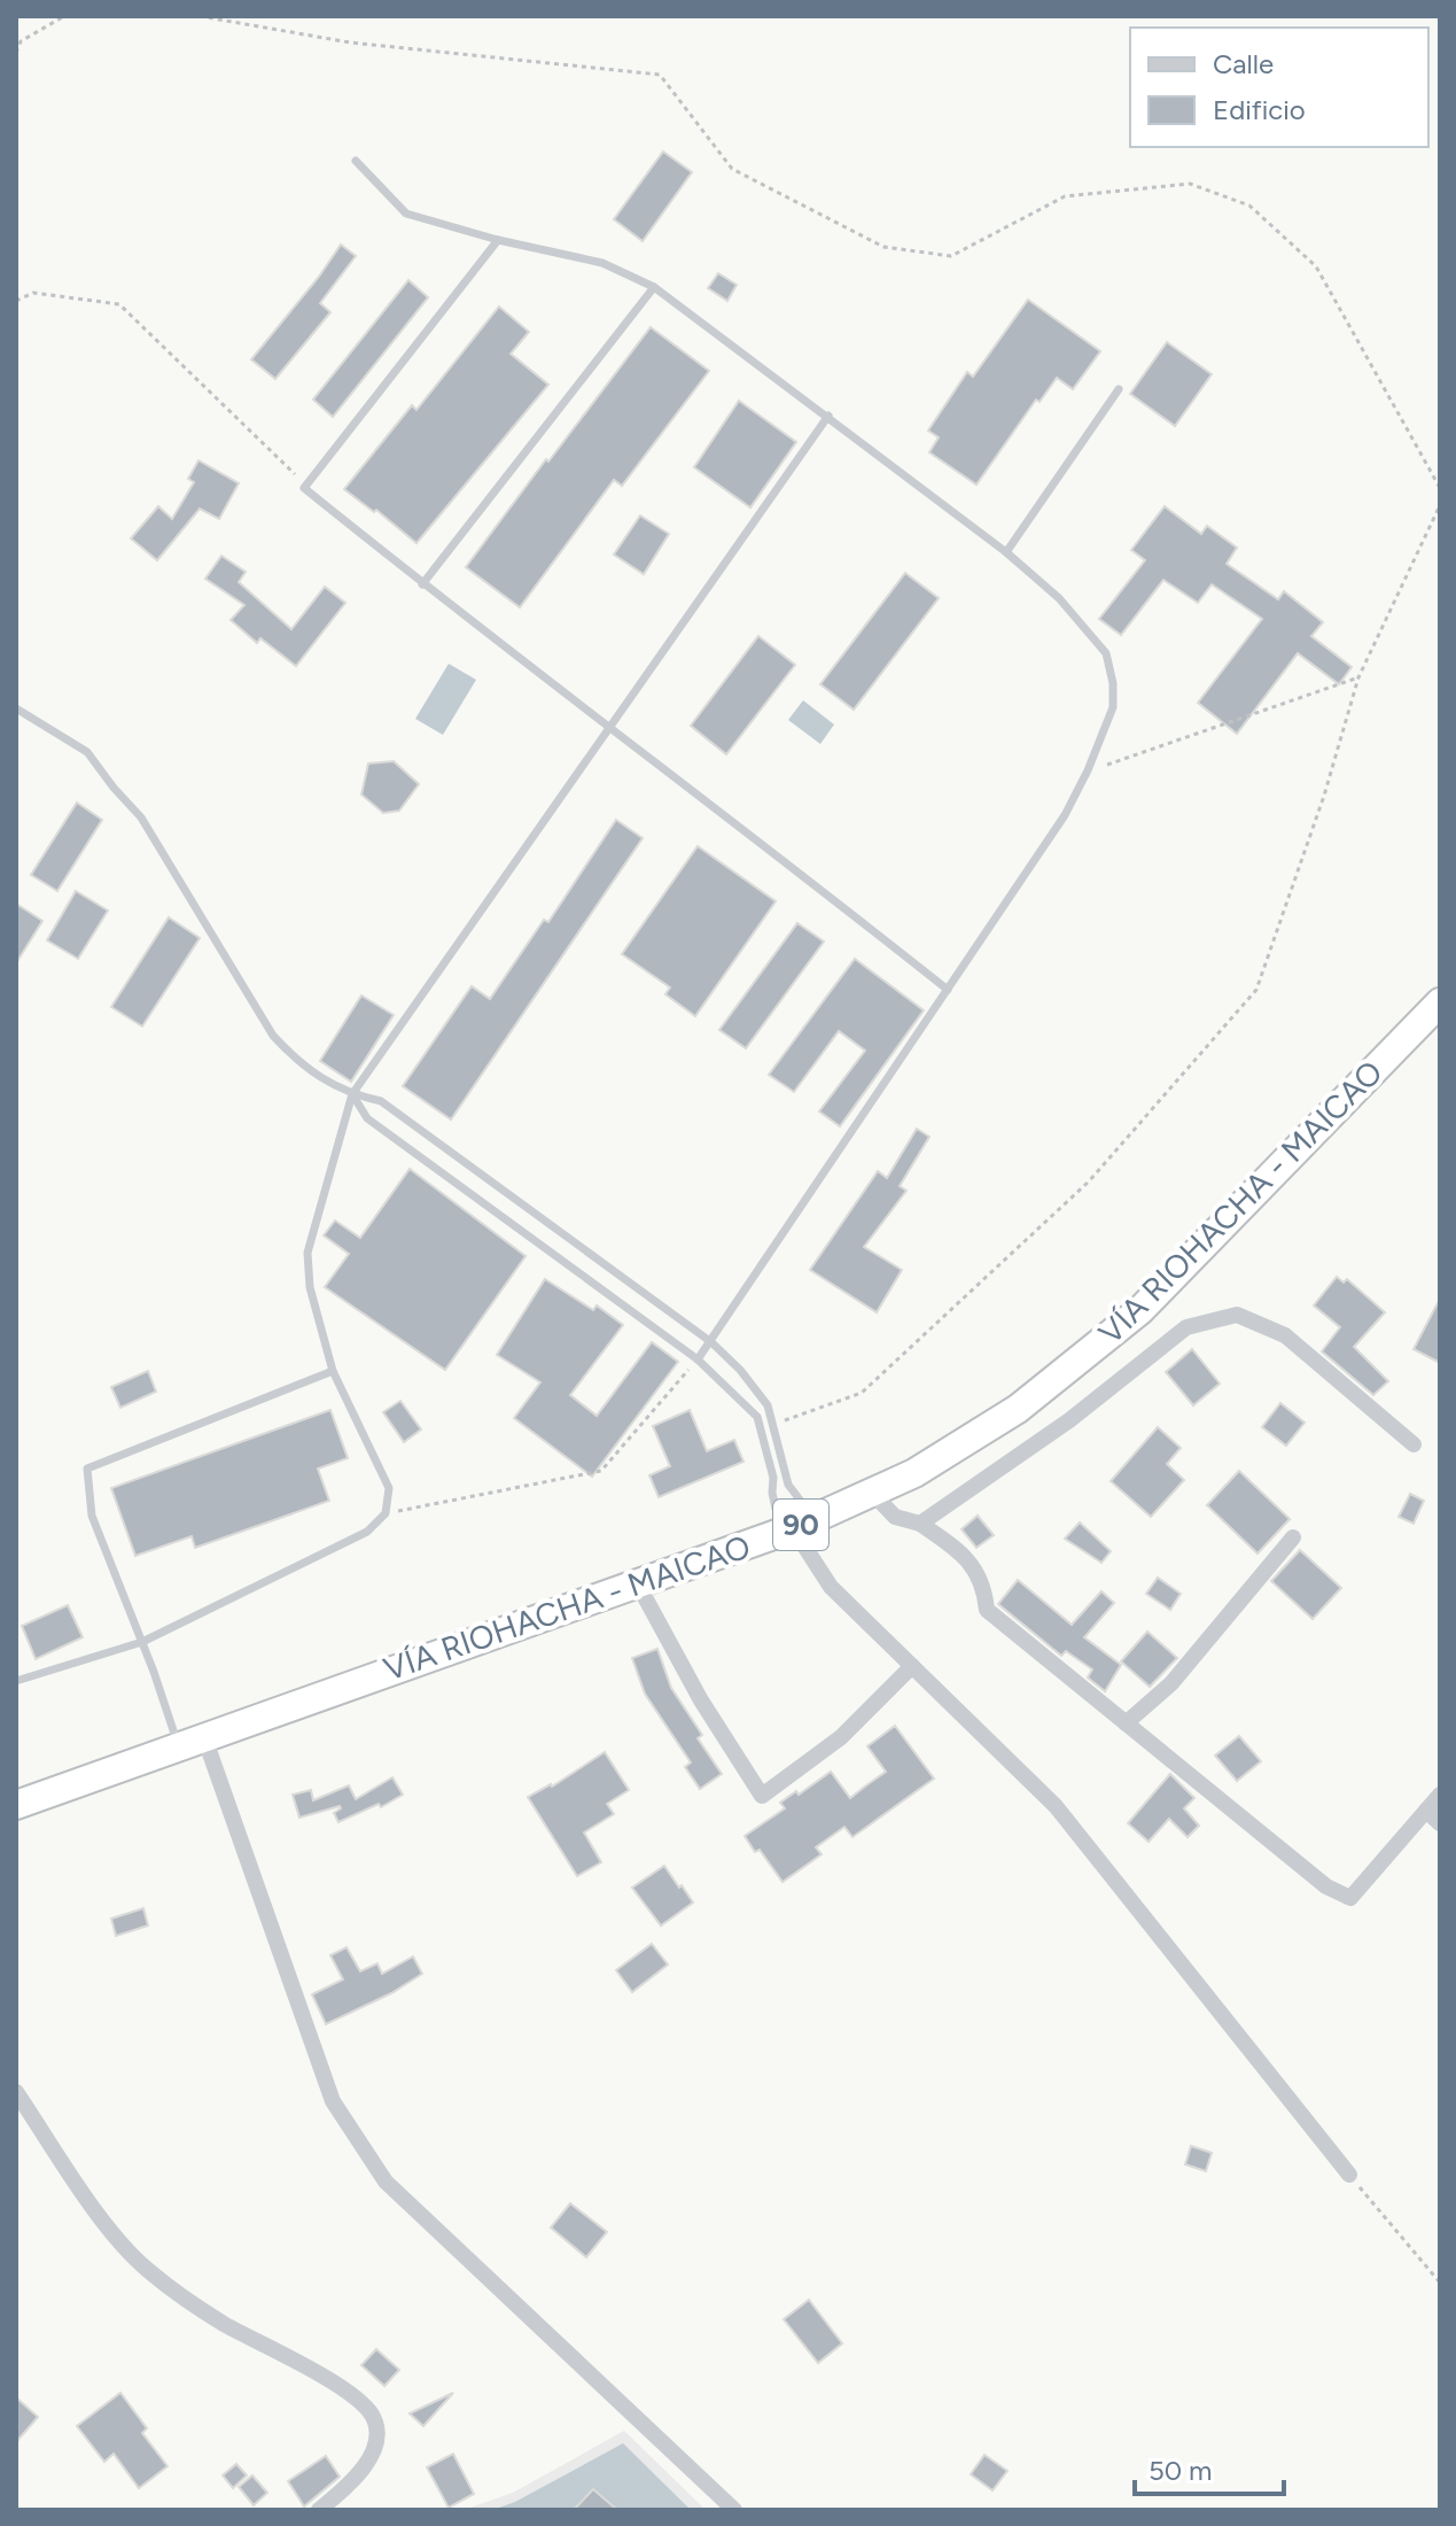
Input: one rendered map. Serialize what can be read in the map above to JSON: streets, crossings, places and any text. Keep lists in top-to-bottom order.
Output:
{
  "streets": {
    "highway": ["VÍA RIOHACHA - MAICAO", "90"]
  },
  "legend": ["Calle", "Edificio"],
  "scale_bar": "50 m"
}
